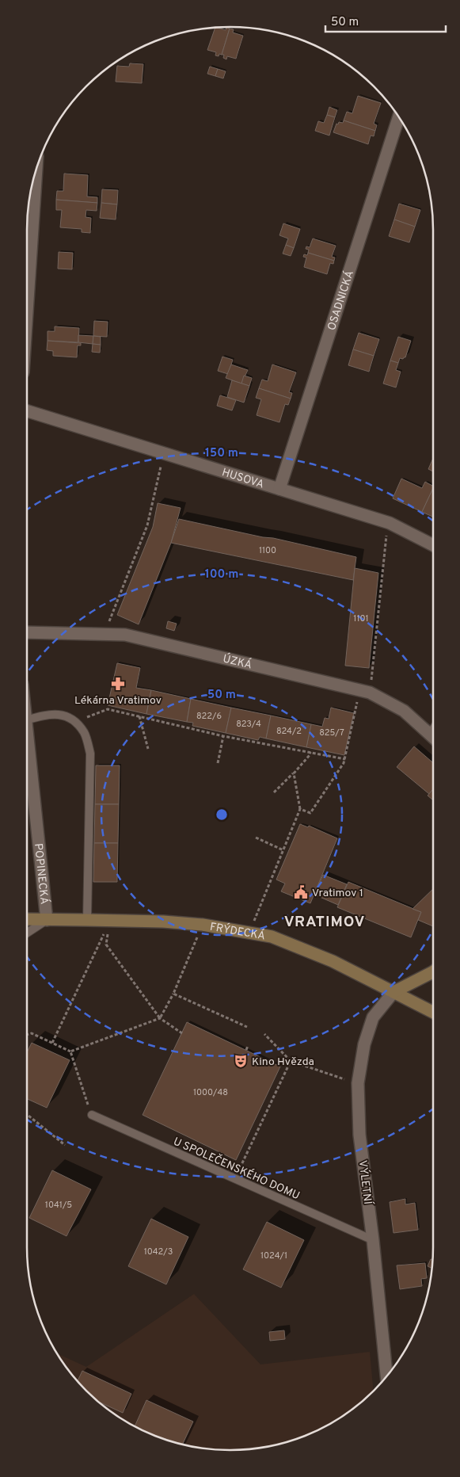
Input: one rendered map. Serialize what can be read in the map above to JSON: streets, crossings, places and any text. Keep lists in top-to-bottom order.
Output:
{
  "streets": {
    "main road": ["FRÝDECKÁ"],
    "street": [
      "OSADNICKÁ",
      "HUSOVA",
      "ÚZKÁ",
      "POPINECKÁ",
      "VÝLETNÍ"
    ],
    "lane": ["U SPOLEČENSKÉHO DOMU"]
  },
  "crossings": [
    ["OSADNICKÁ", "HUSOVA"],
    ["POPINECKÁ", "FRÝDECKÁ"],
    ["FRÝDECKÁ", "VÝLETNÍ"],
    ["U SPOLEČENSKÉHO DOMU", "VÝLETNÍ"]
  ],
  "districts": ["VRATIMOV"],
  "places": {
    "pharmacy": ["Lékárna Vratimov"],
    "public building": ["Vratimov 1"],
    "theatre": ["Kino Hvězda"]
  },
  "house_numbers": [
    "1100",
    "1101",
    "822/6",
    "823/4",
    "824/2",
    "825/7",
    "1000/48",
    "1041/5",
    "1042/3",
    "1024/1"
  ],
  "scale_bar": "50 m",
  "rings": ["150 m", "100 m", "50 m"]
}
